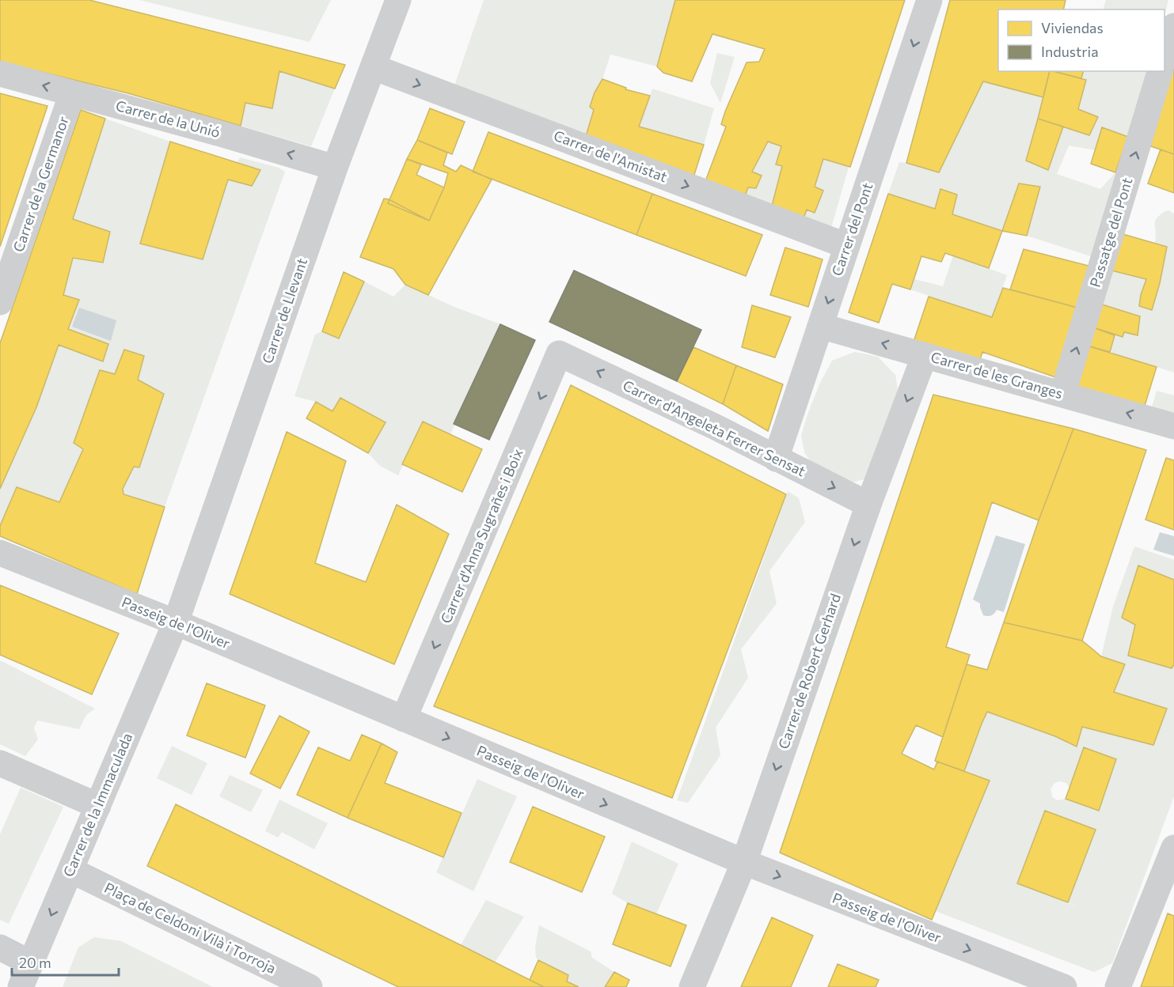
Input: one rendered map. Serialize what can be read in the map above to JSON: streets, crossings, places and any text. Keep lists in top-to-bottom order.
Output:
{
  "streets": {
    "street": [
      "Carrer de la Unió",
      "Carrer de l'Amistat",
      "Carrer de la Germanor",
      "Carrer del Pont",
      "Passatge del Pont",
      "Carrer de Llevant",
      "Carrer de les Granges",
      "Carrer d'Angeleta Ferrer Sensat",
      "Carrer d'Anna Sugrañes i Boix",
      "Passeig de l'Oliver",
      "Carrer de Robert Gerhard",
      "Carrer de la Immaculada",
      "Plaça de Celdoni Vilà i Torroja"
    ]
  },
  "crossings": [
    ["Carrer de la Unió", "Carrer de la Germanor"],
    ["Carrer de la Unió", "Carrer de Llevant"],
    ["Carrer de l'Amistat", "Carrer del Pont"],
    ["Carrer de l'Amistat", "Carrer de Llevant"],
    ["Carrer del Pont", "Carrer de les Granges"],
    ["Carrer del Pont", "Carrer d'Angeleta Ferrer Sensat"],
    ["Passatge del Pont", "Carrer de les Granges"],
    ["Carrer de Llevant", "Passeig de l'Oliver"],
    ["Carrer de Llevant", "Carrer de la Immaculada"],
    ["Carrer de les Granges", "Carrer de Robert Gerhard"],
    ["Carrer d'Angeleta Ferrer Sensat", "Carrer d'Anna Sugrañes i Boix"],
    ["Carrer d'Angeleta Ferrer Sensat", "Carrer de Robert Gerhard"],
    ["Carrer d'Anna Sugrañes i Boix", "Passeig de l'Oliver"],
    ["Passeig de l'Oliver", "Carrer de Robert Gerhard"],
    ["Passeig de l'Oliver", "Carrer de la Immaculada"],
    ["Carrer de la Immaculada", "Plaça de Celdoni Vilà i Torroja"]
  ],
  "one_way": [
    "Carrer de la Unió",
    "Carrer de l'Amistat",
    "Carrer del Pont",
    "Passatge del Pont",
    "Carrer de les Granges",
    "Carrer d'Anna Sugrañes i Boix",
    "Passeig de l'Oliver",
    "Carrer de Robert Gerhard"
  ],
  "legend": ["Viviendas", "Industria"],
  "scale_bar": "20 m"
}
